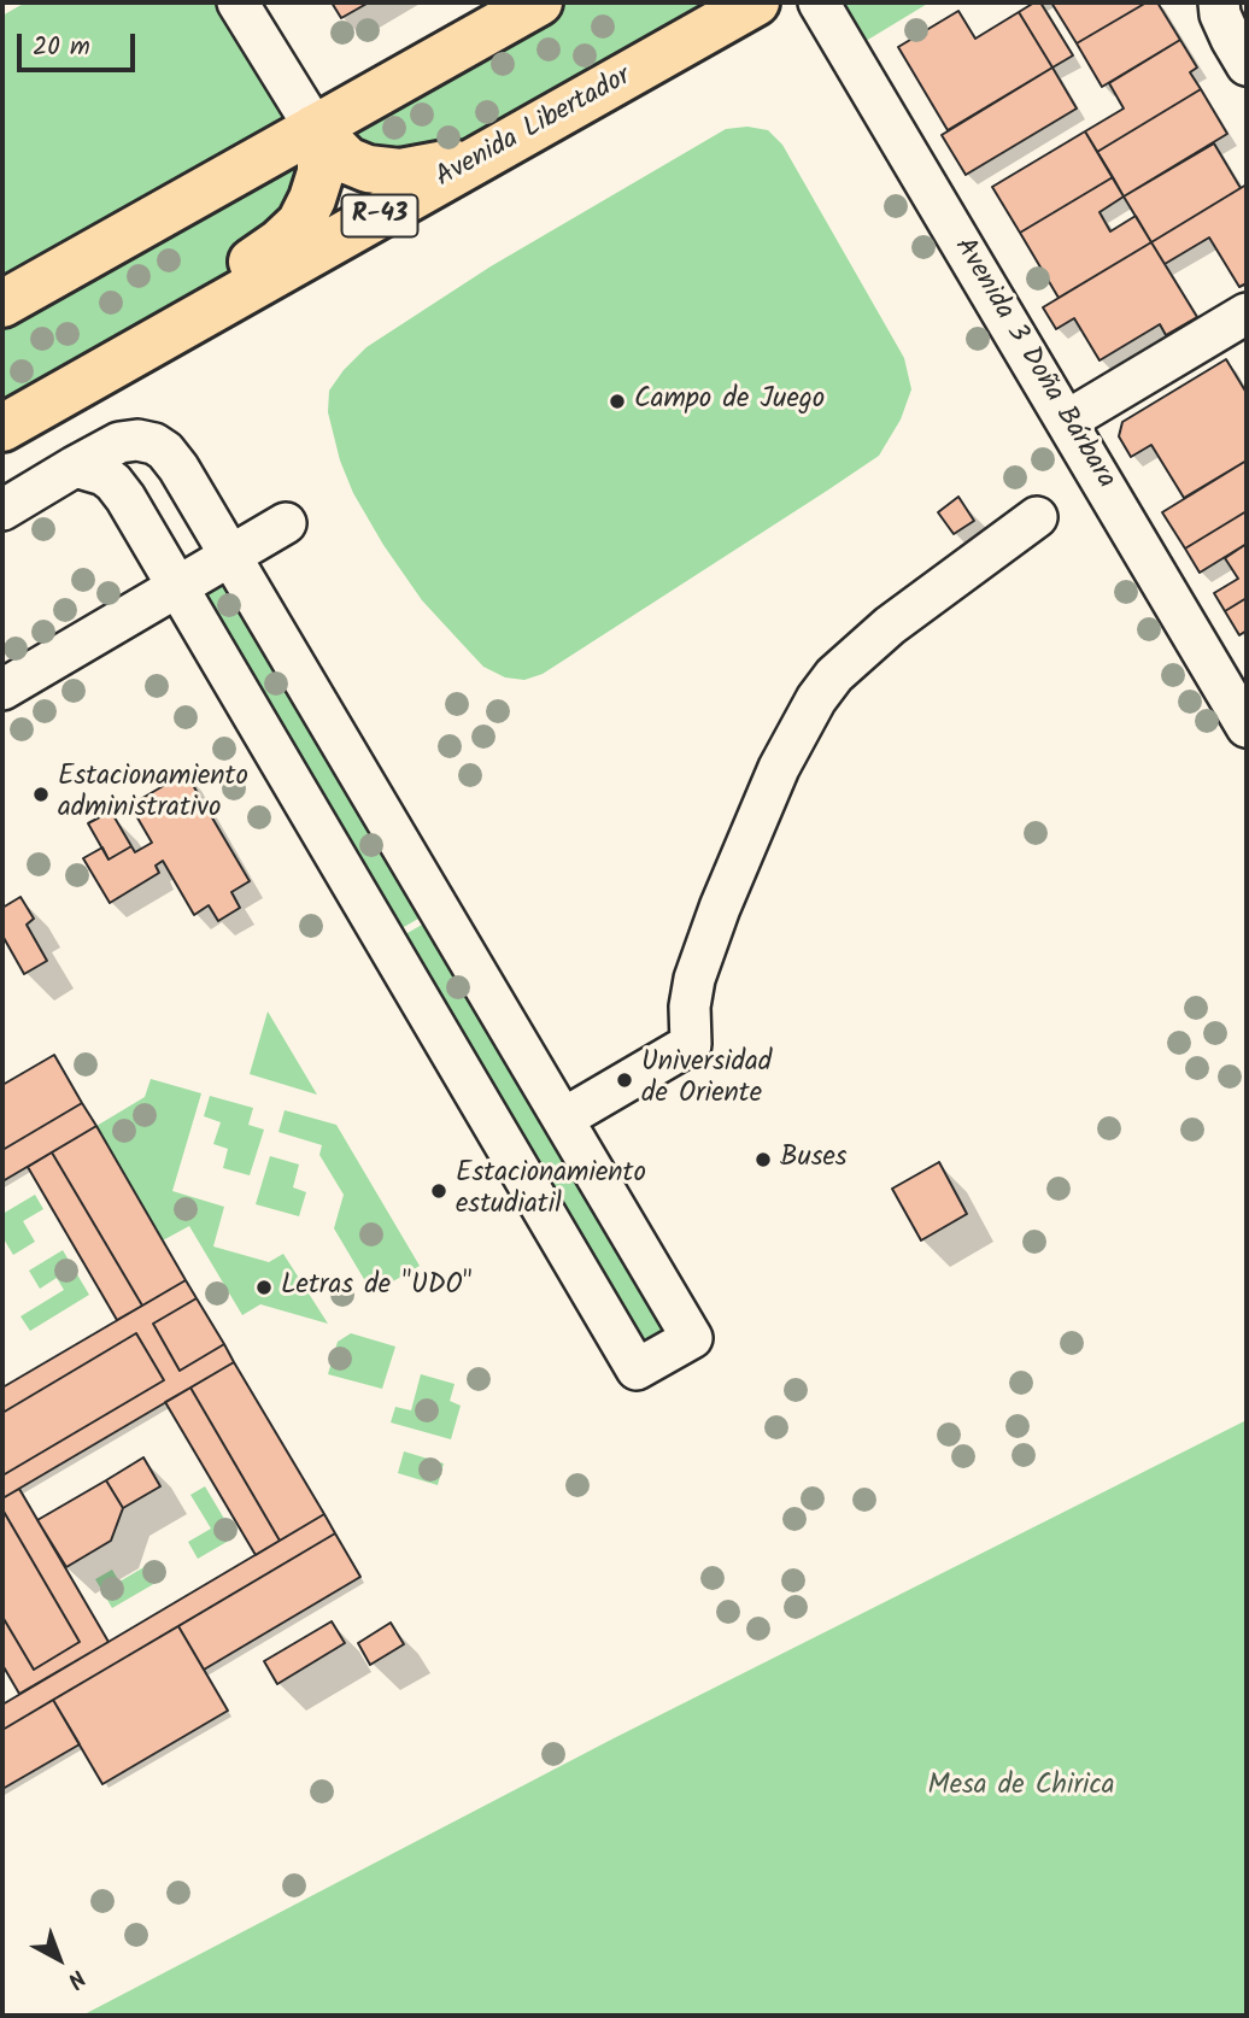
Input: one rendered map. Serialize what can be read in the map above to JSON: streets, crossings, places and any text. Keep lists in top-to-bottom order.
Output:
{
  "streets": {
    "main road": ["Avenida Libertador", "R-43"],
    "street": ["Avenida 3 Doña Bárbara"]
  },
  "parks": ["Mesa de Chirica"],
  "places": [
    "Campo de Juego",
    "Estacionamiento administrativo",
    "Universidad de Oriente",
    "Buses",
    "Estacionamiento estudiatil",
    "Letras de \"UDO\""
  ],
  "scale_bar": "20 m",
  "north": "bottom right"
}
